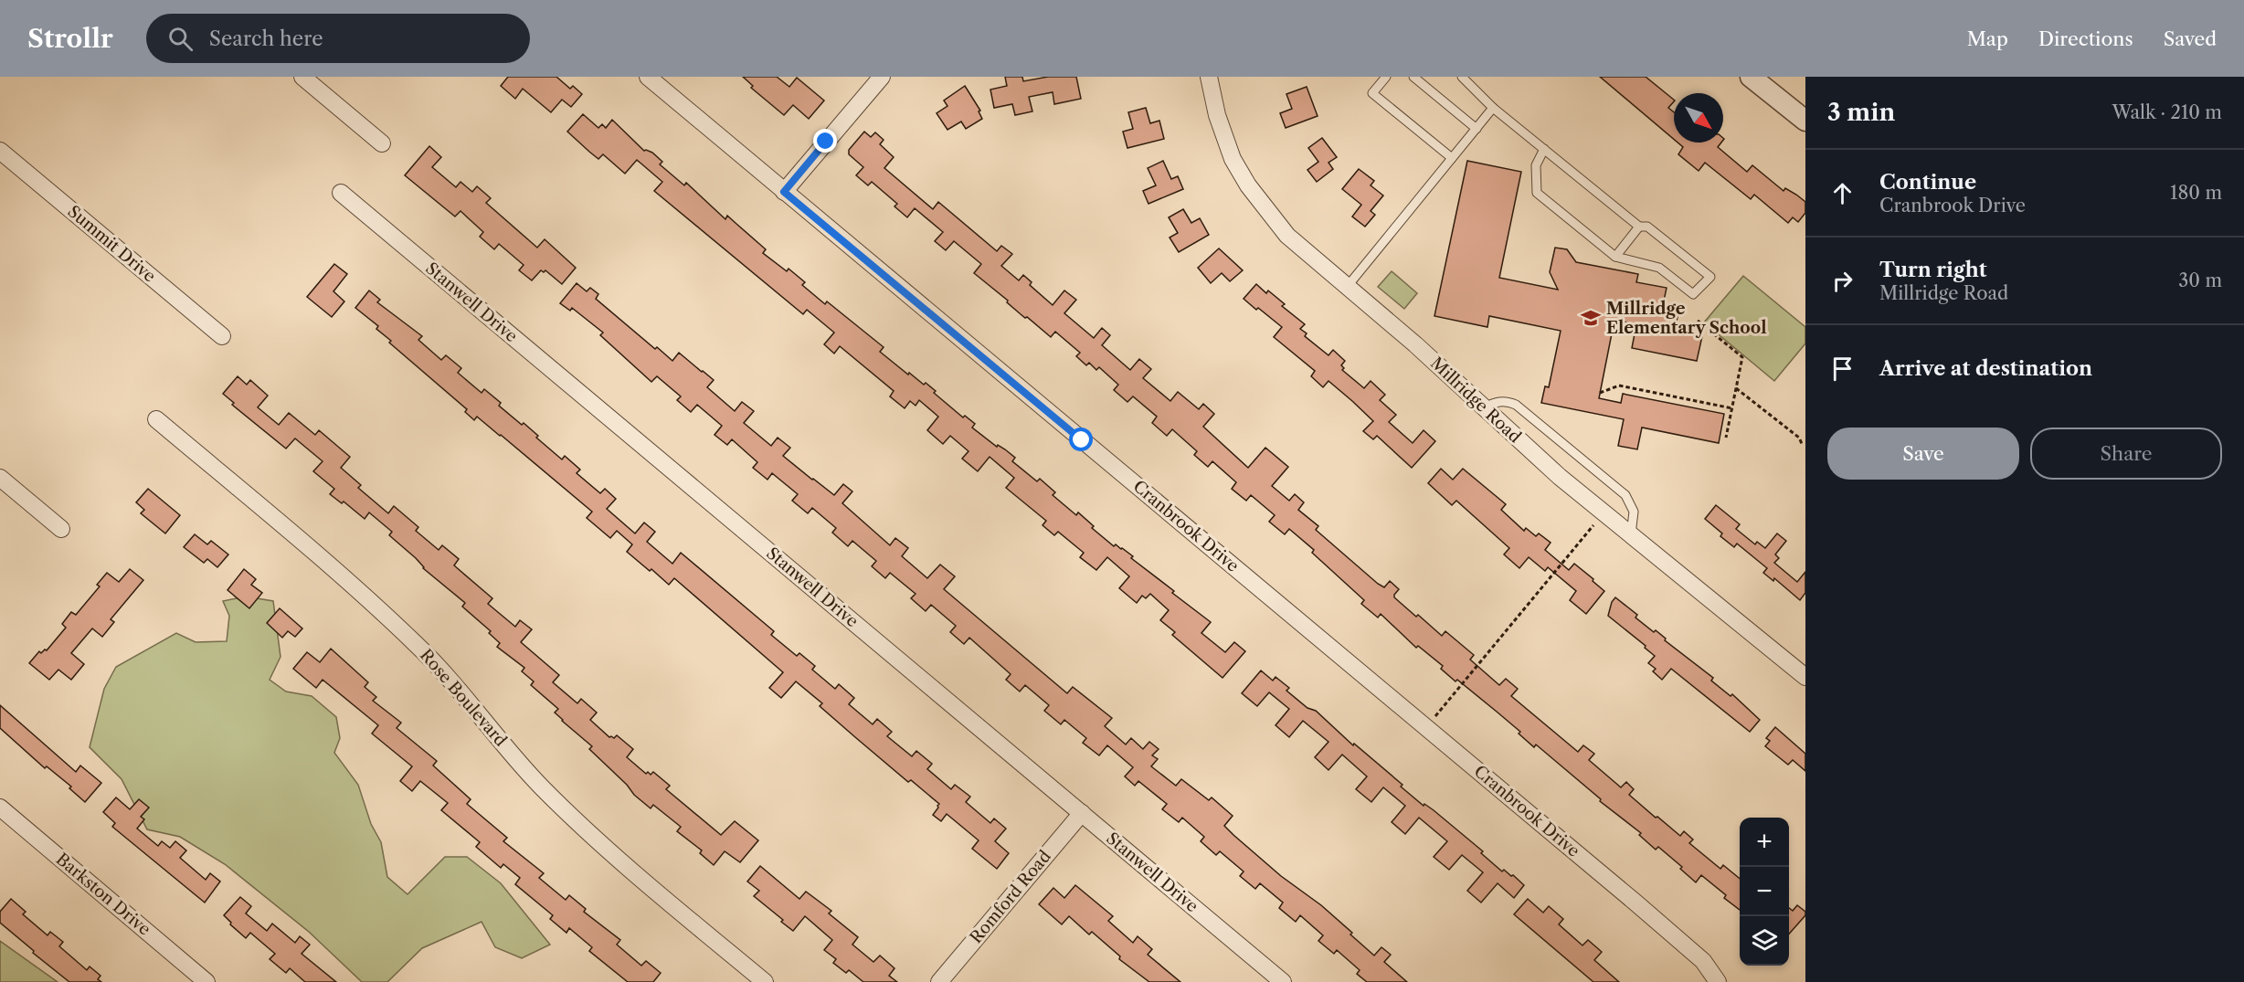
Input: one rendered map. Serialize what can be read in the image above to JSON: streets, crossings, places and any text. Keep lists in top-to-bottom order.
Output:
{
  "streets": {
    "street": [
      "Summit Drive",
      "Stanwell Drive",
      "Millridge Road",
      "Cranbrook Drive",
      "Rose Boulevard",
      "Barkston Drive",
      "Romford Road"
    ]
  },
  "crossings": [
    ["Stanwell Drive", "Romford Road"]
  ],
  "places": {
    "school or university": ["Millridge Elementary School"]
  },
  "north": "bottom right",
  "page": {
    "header": "Strollr",
    "search": "Search here",
    "nav": ["Map", "Directions", "Saved"],
    "heading": ["3 min", "Walk · 210 m"],
    "list": [
      ["Continue", "Cranbrook Drive", "180 m"],
      ["Turn right", "Millridge Road", "30 m"],
      "Arrive at destination"
    ],
    "buttons": ["Save", "Share"],
    "map_buttons": ["+", "−"]
  }
}
